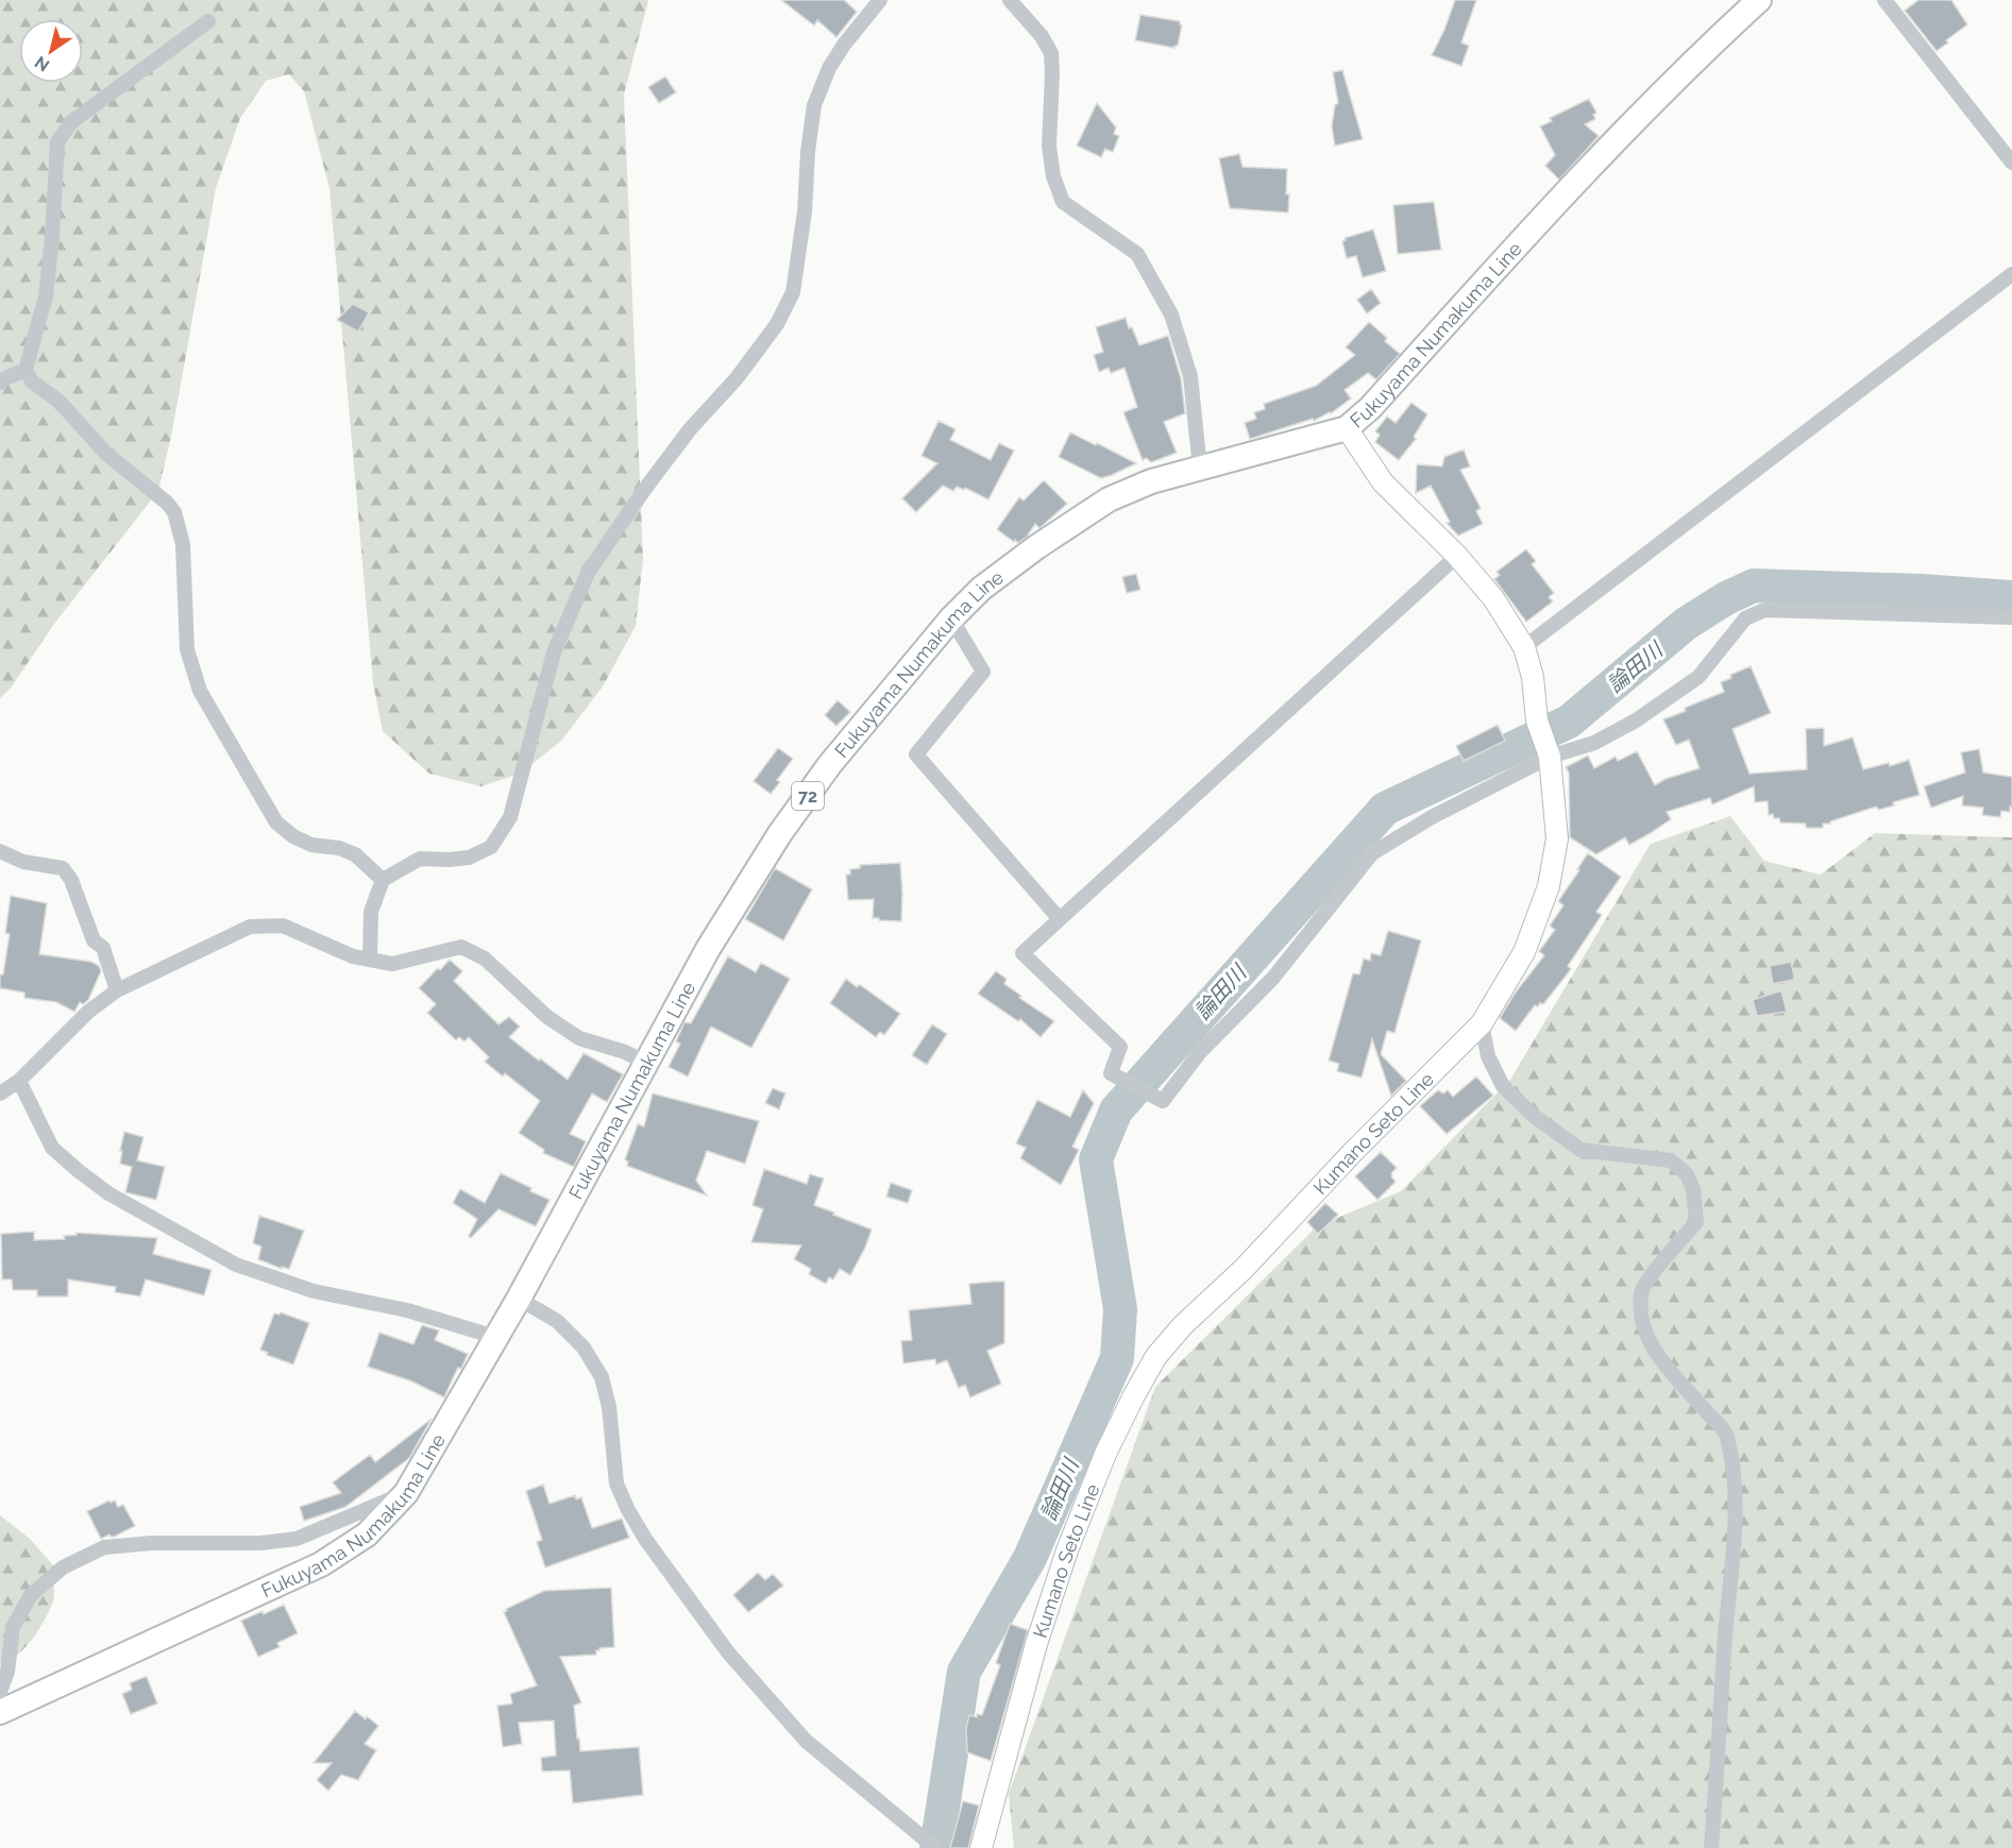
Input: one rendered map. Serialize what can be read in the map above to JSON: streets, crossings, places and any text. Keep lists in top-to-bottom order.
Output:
{
  "streets": {
    "main road": ["Fukuyama Numakuma Line", "72", "Kumano Seto Line"]
  },
  "crossings": [
    ["Fukuyama Numakuma Line", "Kumano Seto Line"]
  ],
  "water": ["論田川"],
  "north": "bottom left"
}
